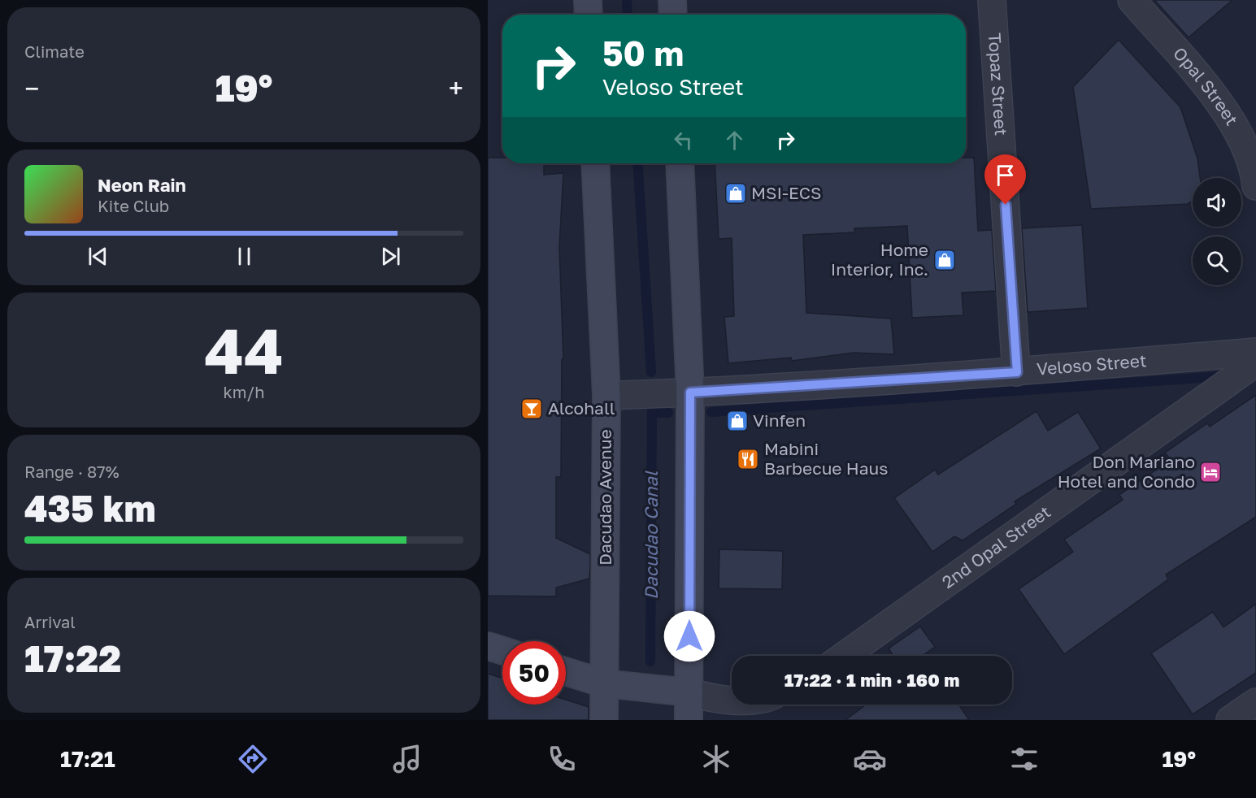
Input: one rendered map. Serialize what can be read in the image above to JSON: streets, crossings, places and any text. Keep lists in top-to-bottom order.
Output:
{
  "streets": {
    "main road": ["Dacudao Avenue"],
    "street": [
      "Topaz Street",
      "Opal Street",
      "Veloso Street",
      "2nd Opal Street"
    ]
  },
  "crossings": [
    ["Topaz Street", "Veloso Street"],
    ["Veloso Street", "Dacudao Avenue"]
  ],
  "water": ["Dacudao Canal"],
  "places": {
    "shop": ["MSI-ECS", "Home Interior, Inc.", "Vinfen"],
    "bar": ["Alcohall"],
    "restaurant": ["Mabini Barbecue Haus"],
    "hotel": ["Don Mariano Hotel and Condo"]
  },
  "page": {
    "tile": [
      "Climate",
      ["44", "km/h"],
      ["Range · 87%", "435 km"],
      ["Arrival", "17:22"]
    ],
    "turn": ["50 m", "Veloso Street"],
    "heat": ["−", "19°", "+"],
    "song": ["Neon Rain", "Kite Club"],
    "limit": "50",
    "trip": "17:22 · 1 min · 160 m",
    "tabs": ["17:21", "19°"]
  }
}
